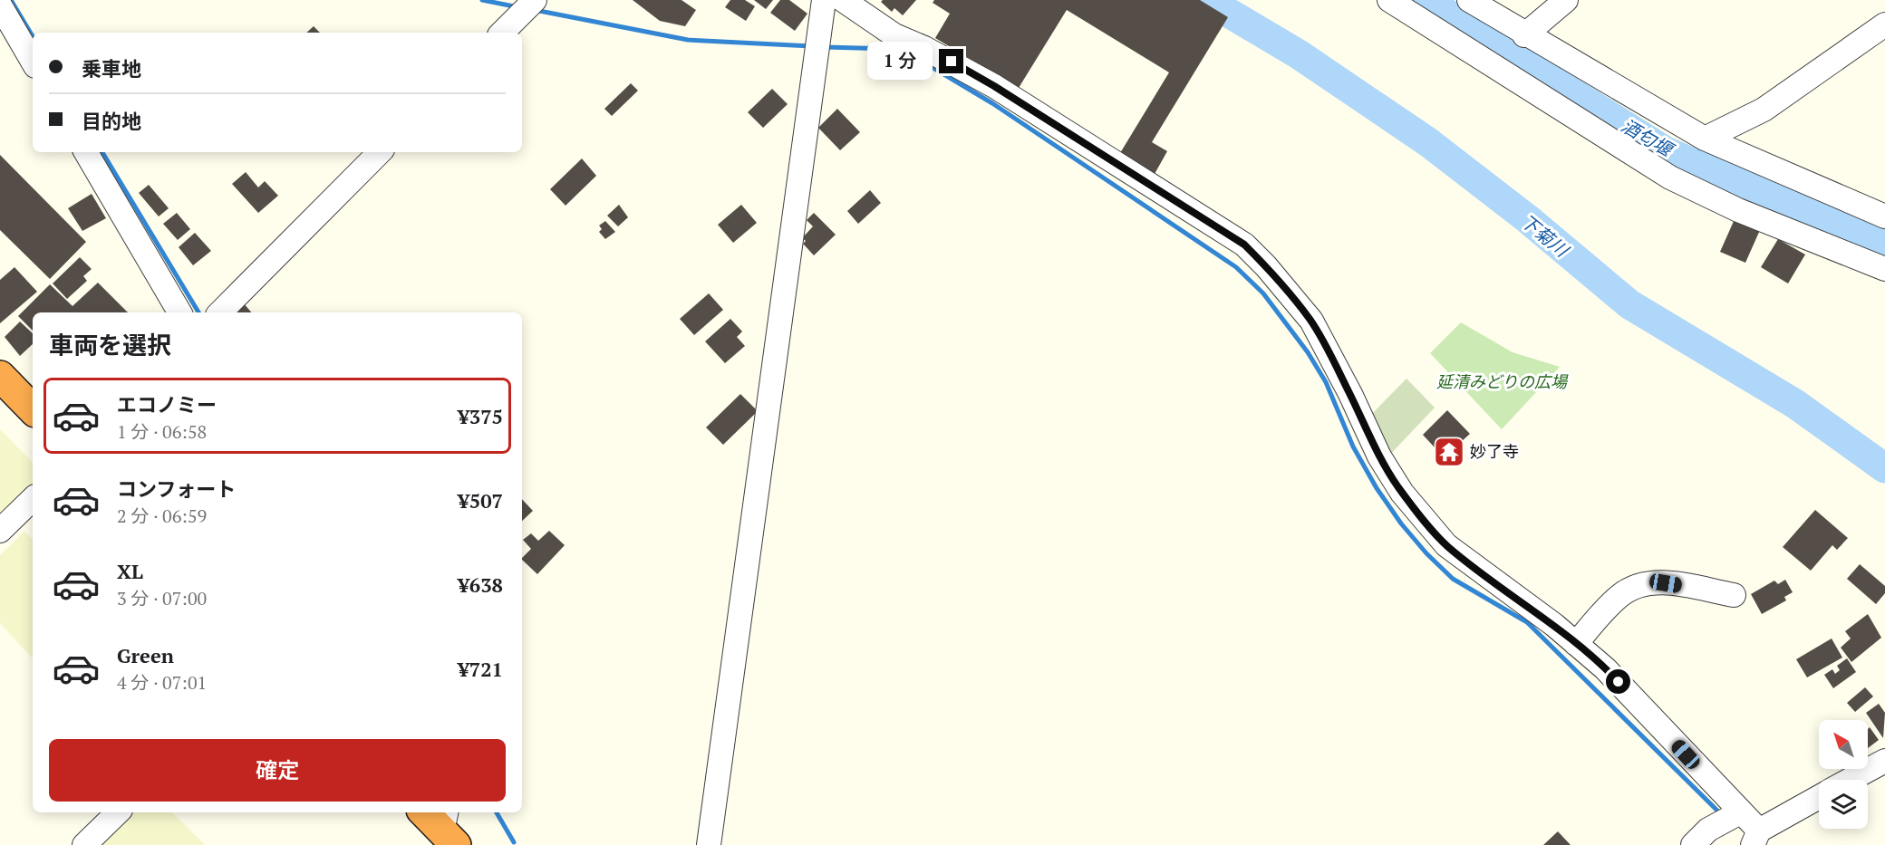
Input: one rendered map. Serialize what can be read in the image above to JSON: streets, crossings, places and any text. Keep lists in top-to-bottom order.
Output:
{
  "water": ["酒匂堰", "下菊川"],
  "parks": ["延清みどりの広場"],
  "places": {
    "temple": ["妙了寺"]
  },
  "north": "top left",
  "page": {
    "banner": ["乗車地", "目的地"],
    "bubble": "1 分",
    "heading": "車両を選択",
    "list": [
      {
        "name": "エコノミー",
        "note": "1 分 · 06:58",
        "value": "¥375"
      },
      {
        "name": "コンフォート",
        "note": "2 分 · 06:59",
        "value": "¥507"
      },
      {
        "name": "XL",
        "note": "3 分 · 07:00",
        "value": "¥638"
      },
      {
        "name": "Green",
        "note": "4 分 · 07:01",
        "value": "¥721"
      }
    ],
    "buttons": "確定"
  }
}
